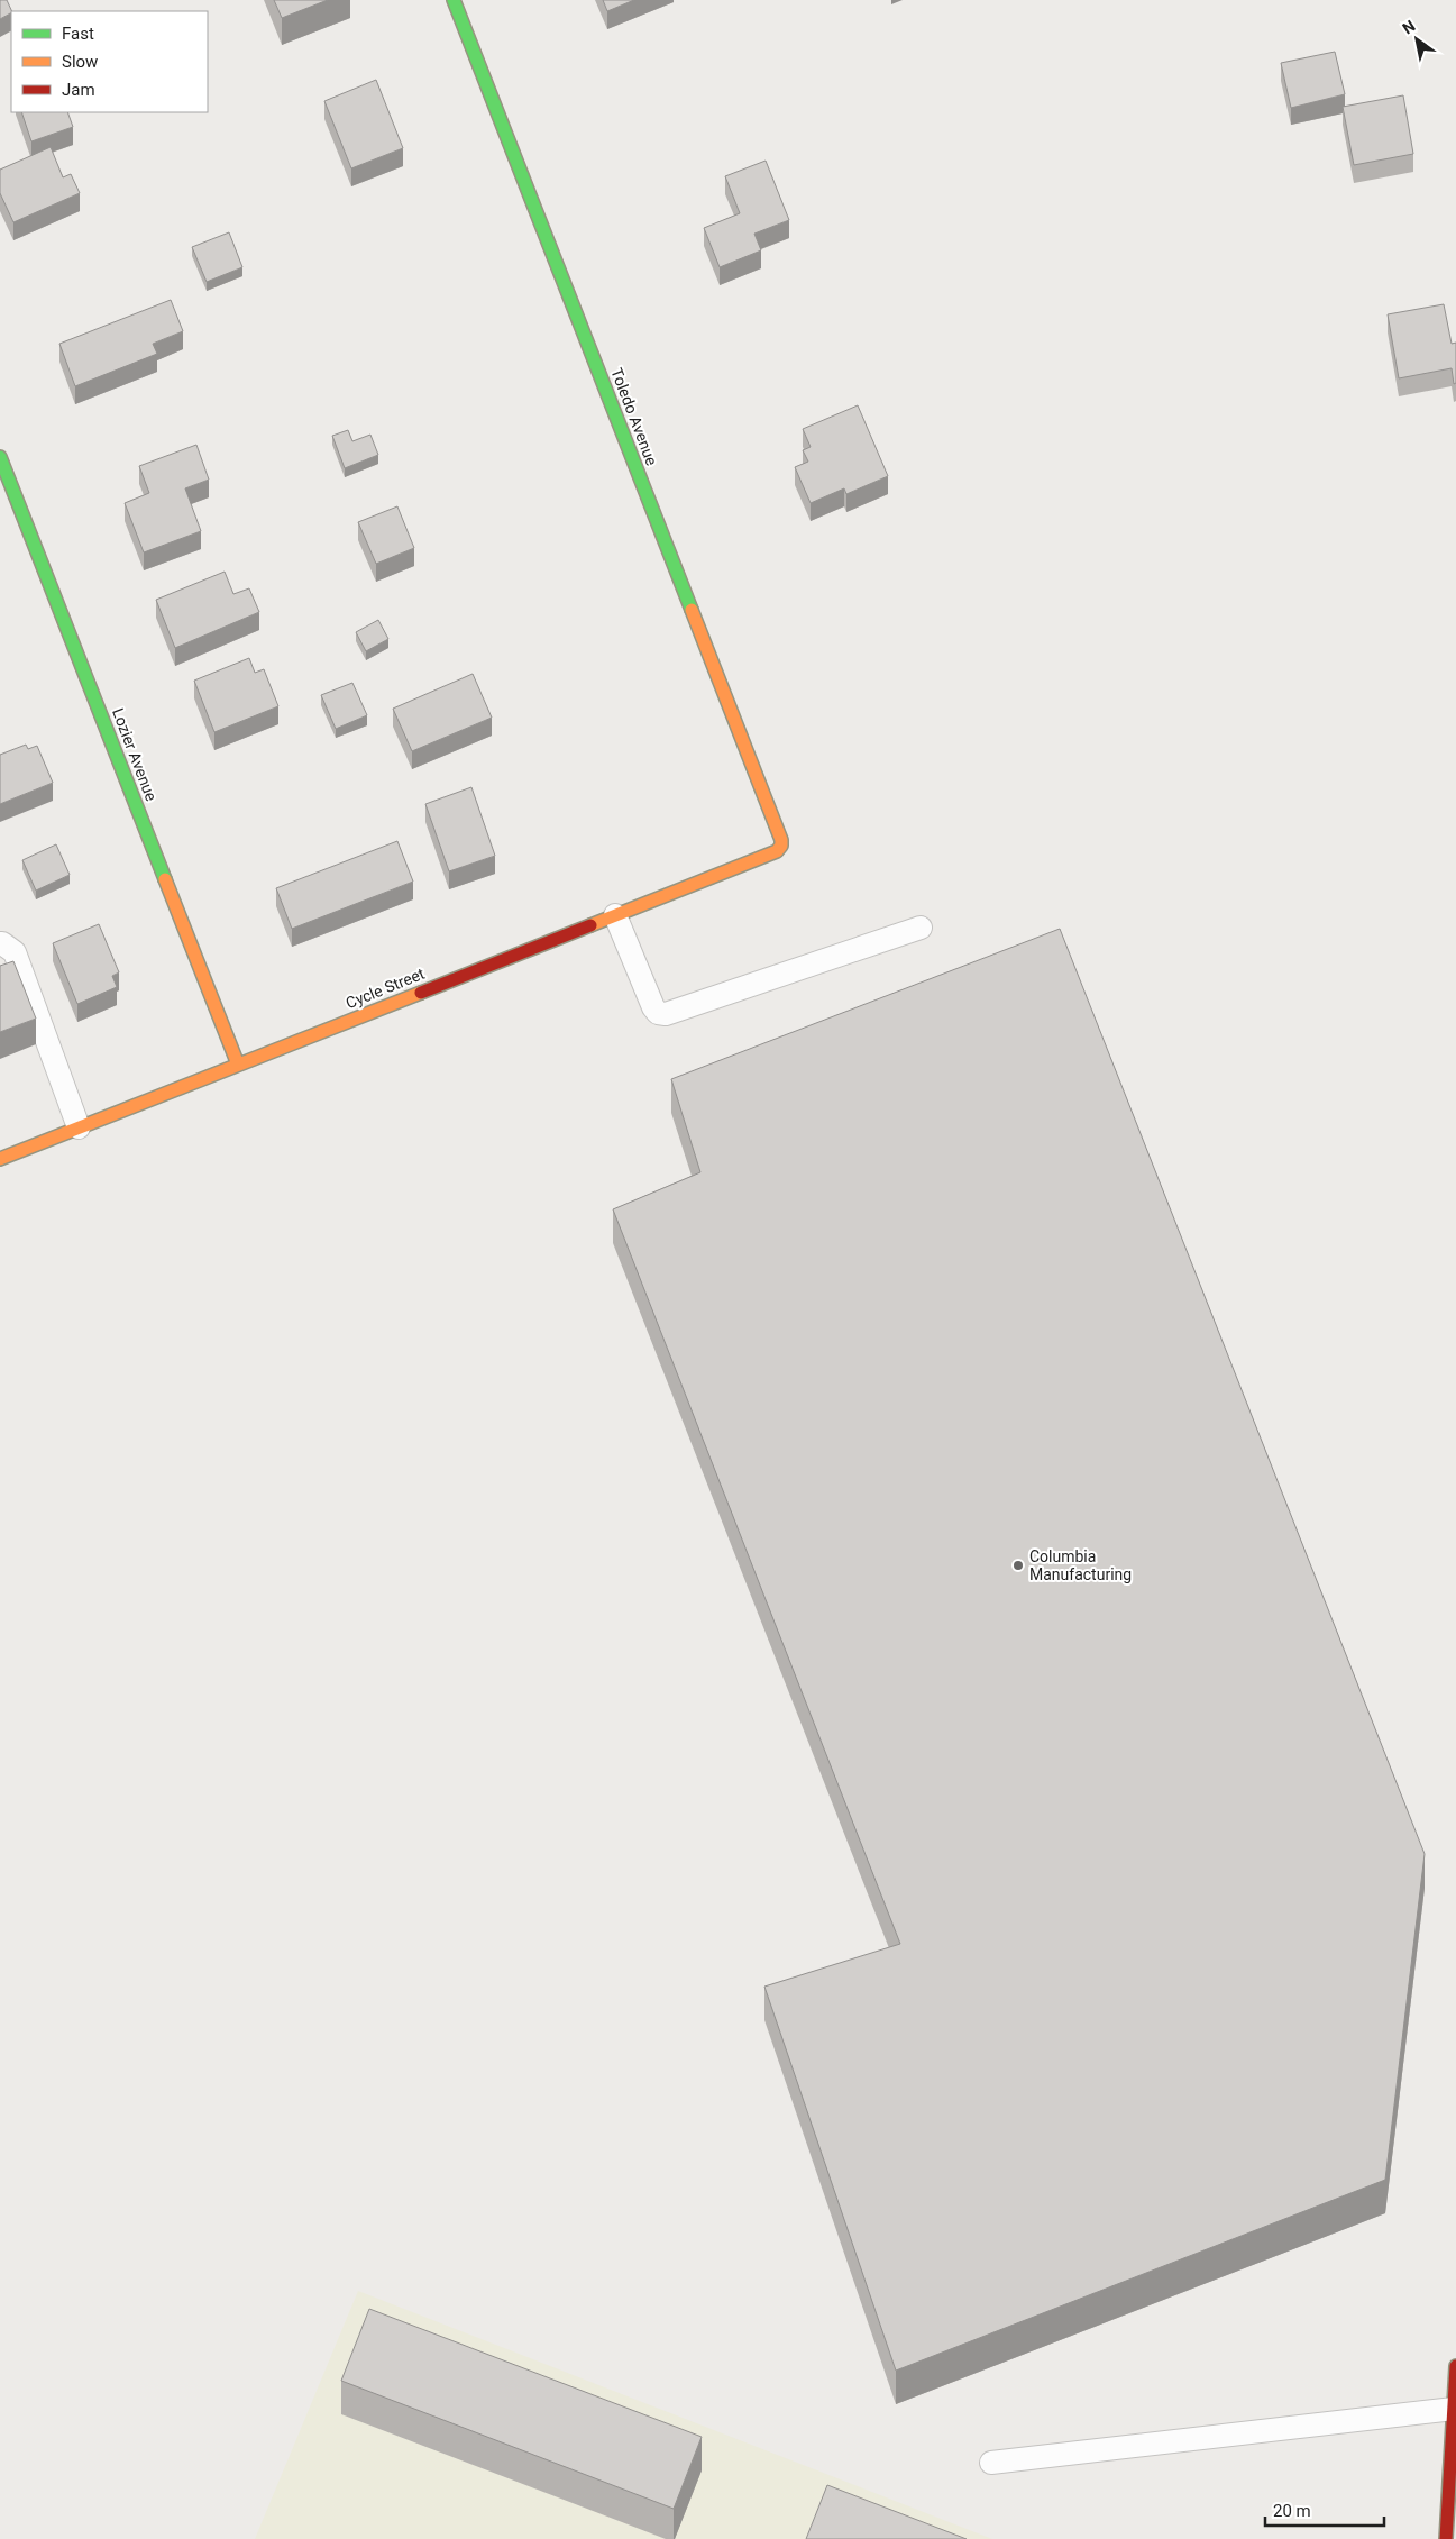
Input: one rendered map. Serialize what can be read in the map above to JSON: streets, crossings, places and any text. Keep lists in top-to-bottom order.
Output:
{
  "streets": {
    "street": ["Toledo Avenue", "Lozier Avenue", "Cycle Street"]
  },
  "crossings": [
    ["Toledo Avenue", "Cycle Street"],
    ["Lozier Avenue", "Cycle Street"]
  ],
  "places": ["Columbia Manufacturing"],
  "legend": ["Fast", "Slow", "Jam"],
  "scale_bar": "20 m",
  "north": "top left"
}
